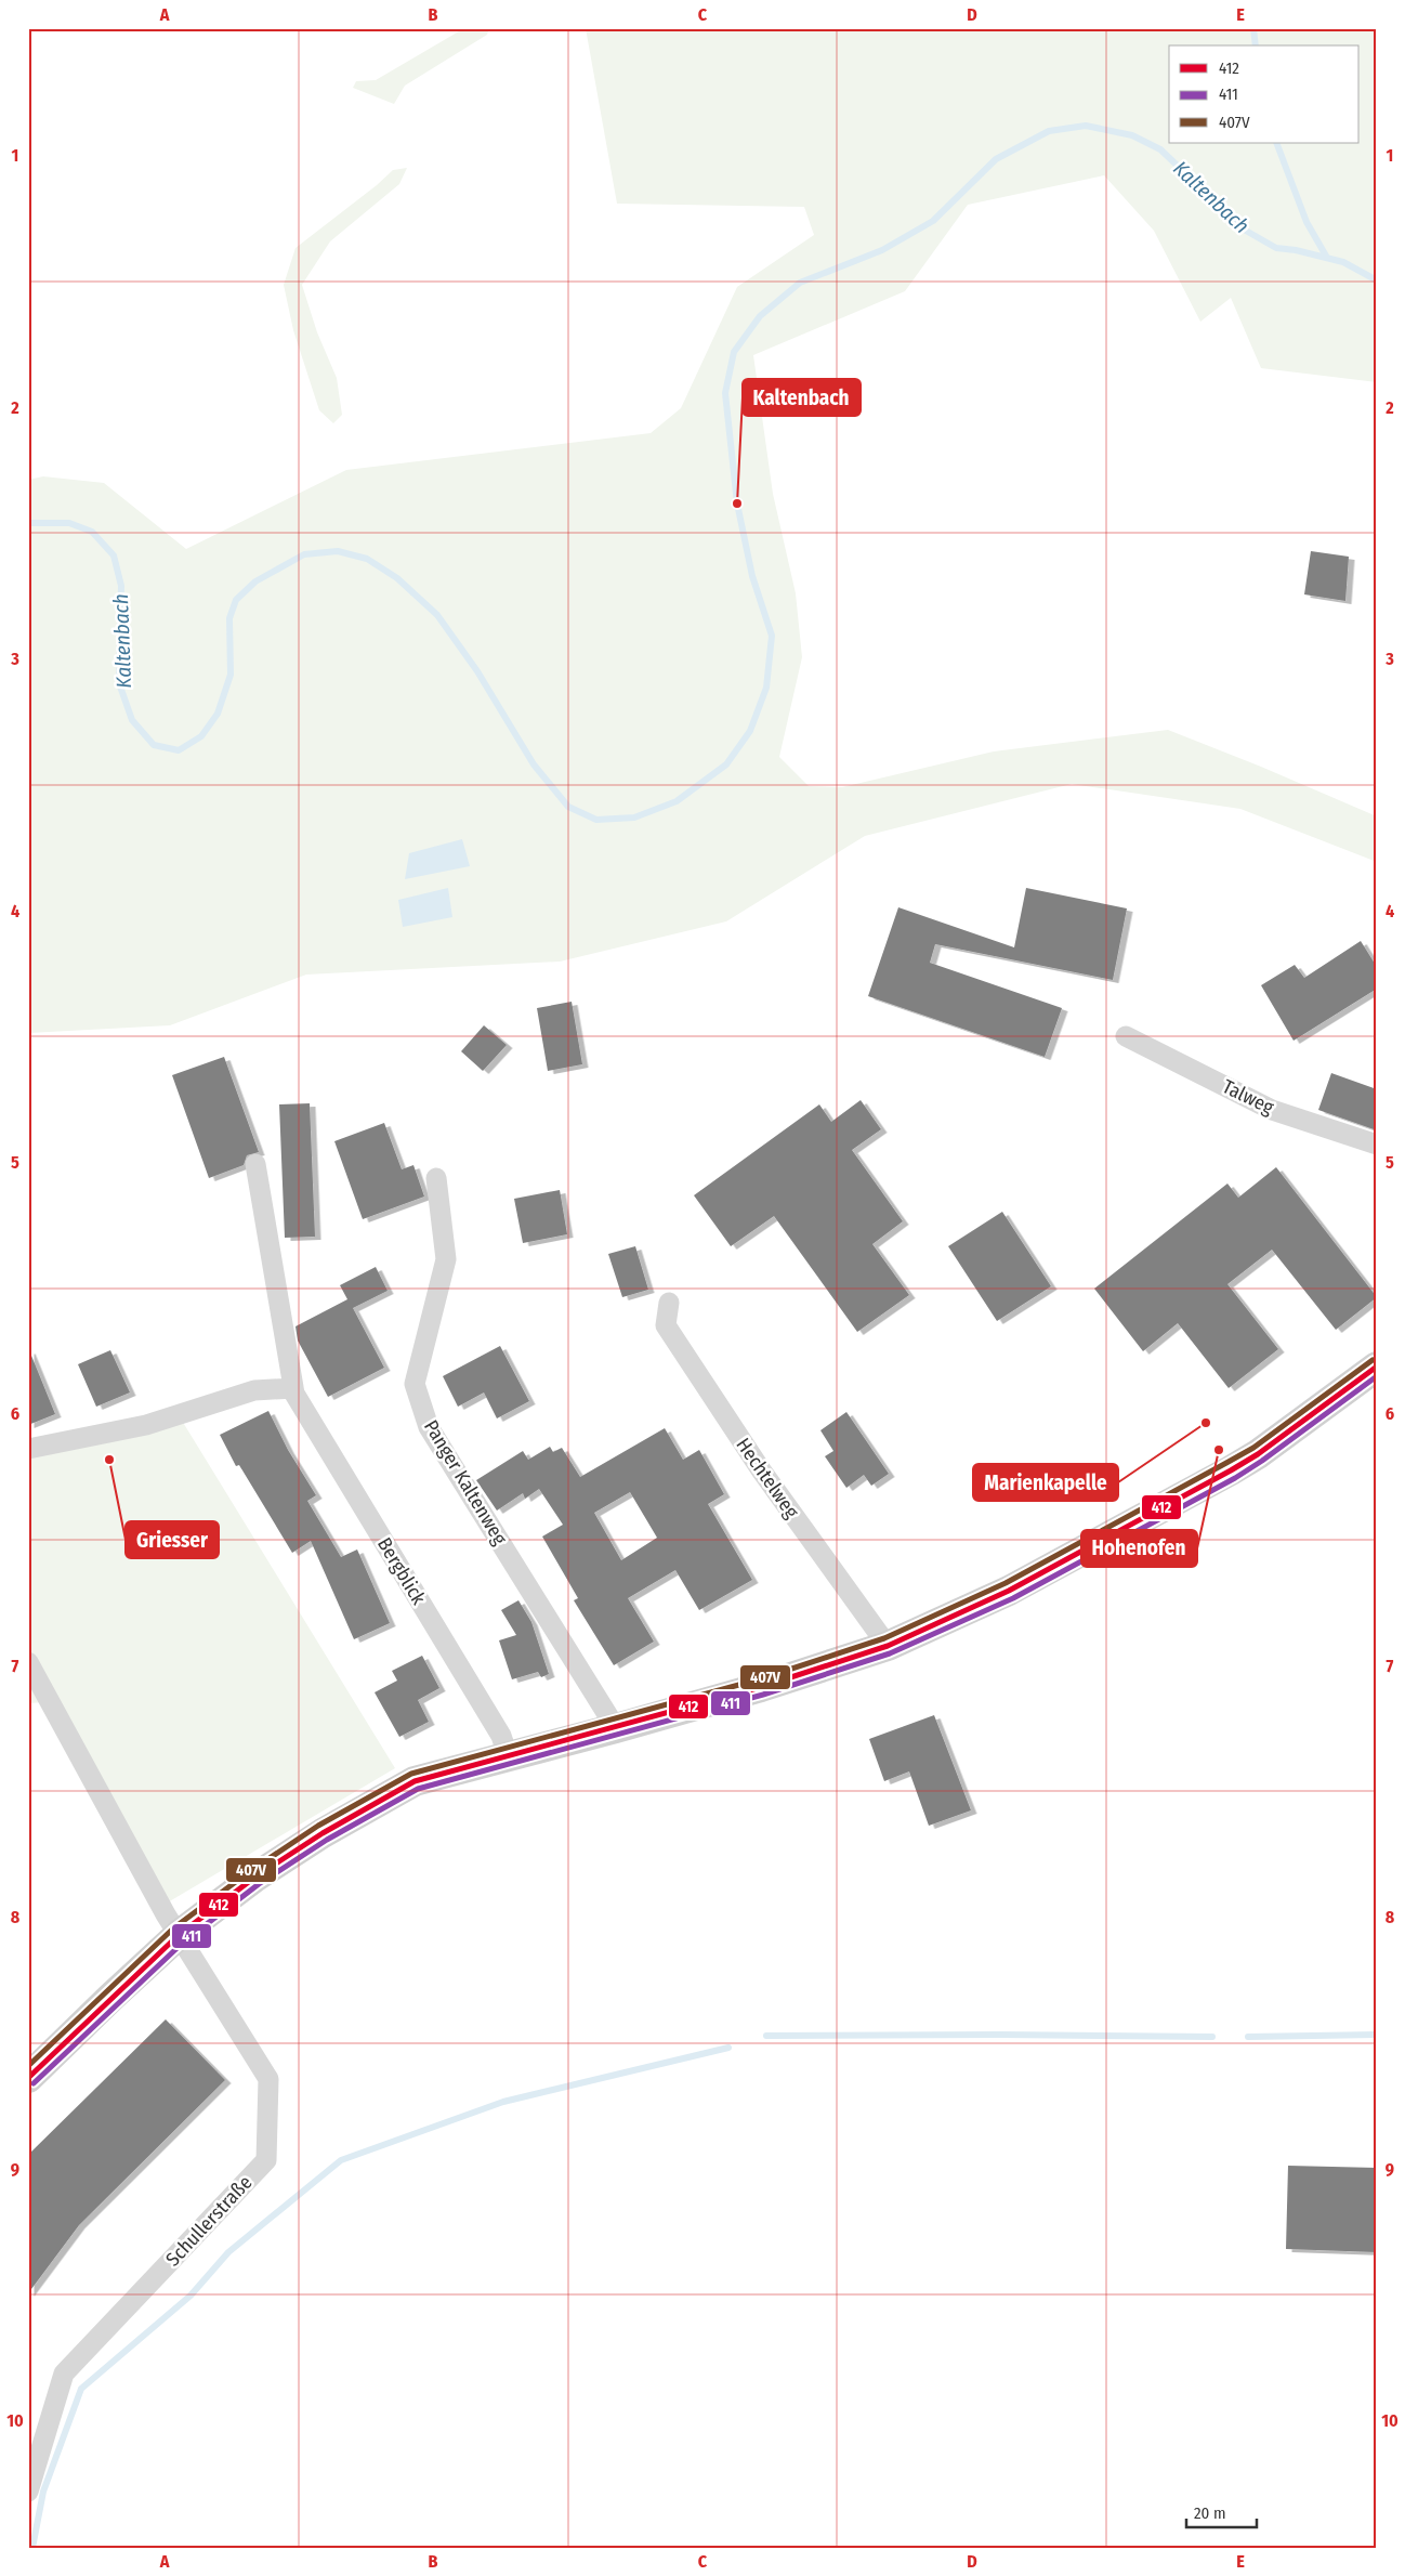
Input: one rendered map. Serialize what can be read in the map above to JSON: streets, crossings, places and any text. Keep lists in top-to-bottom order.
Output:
{
  "streets": {
    "street": [
      "Talweg",
      "Hechtelweg",
      "Panger Kaltenweg",
      "Bergblick",
      "Schullerstraße"
    ]
  },
  "water": ["Kaltenbach"],
  "places": [
    "Kaltenbach",
    "Marienkapelle",
    "Hohenofen",
    "Griesser"
  ],
  "lines": ["transit line 407V", "transit line 412", "transit line 411"],
  "legend": ["412", "411", "407V"],
  "scale_bar": "20 m",
  "grid": {
    "columns": [
      "A",
      "B",
      "C",
      "D",
      "E"
    ],
    "rows": [
      "1",
      "2",
      "3",
      "4",
      "5",
      "6",
      "7",
      "8",
      "9",
      "10"
    ]
  }
}
